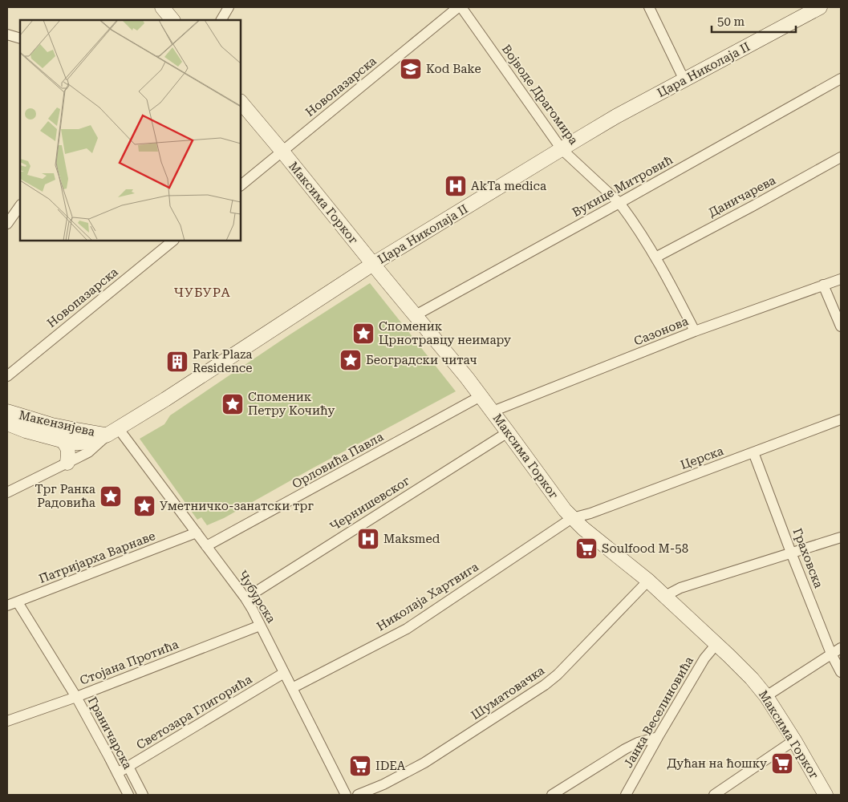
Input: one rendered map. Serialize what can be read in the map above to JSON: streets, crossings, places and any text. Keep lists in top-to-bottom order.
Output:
{
  "streets": {
    "main road": ["Цара Николаја II", "Максима Горког", "Макензијева"],
    "street": [
      "Новопазарска",
      "Војводе Драгомира",
      "Вукице Митровић",
      "Даничарева",
      "Сазонова",
      "Церска",
      "Орловића Павла",
      "Чернишевског",
      "Патријарха Варнаве",
      "Граховска",
      "Чубурска",
      "Николаја Хартвига",
      "Стојана Протића",
      "Шуматовачка",
      "Светозара Глигорића",
      "Јанка Веселиновића",
      "Граничарска"
    ]
  },
  "crossings": [
    ["Цара Николаја II", "Војводе Драгомира"],
    ["Цара Николаја II", "Максима Горког"],
    ["Цара Николаја II", "Макензијева"],
    ["Цара Николаја II", "Чубурска"],
    ["Новопазарска", "Максима Горког"],
    ["Војводе Драгомира", "Вукице Митровић"],
    ["Војводе Драгомира", "Даничарева"],
    ["Војводе Драгомира", "Сазонова"],
    ["Вукице Митровић", "Максима Горког"],
    ["Максима Горког", "Сазонова"],
    ["Максима Горког", "Церска"],
    ["Максима Горког", "Орловића Павла"],
    ["Максима Горког", "Чернишевског"],
    ["Максима Горког", "Николаја Хартвига"],
    ["Максима Горког", "Шуматовачка"],
    ["Максима Горког", "Јанка Веселиновића"],
    ["Макензијева", "Чубурска"],
    ["Церска", "Граховска"],
    ["Церска", "Николаја Хартвига"],
    ["Орловића Павла", "Чубурска"],
    ["Чернишевског", "Чубурска"],
    ["Патријарха Варнаве", "Чубурска"],
    ["Патријарха Варнаве", "Граничарска"],
    ["Чубурска", "Николаја Хартвига"],
    ["Чубурска", "Стојана Протића"],
    ["Чубурска", "Светозара Глигорића"],
    ["Стојана Протића", "Граничарска"],
    ["Светозара Глигорића", "Граничарска"]
  ],
  "districts": ["ЧУБУРА"],
  "places": {
    "school or university": ["Kod Bake"],
    "hospital": ["AkTa medica", "Maksmed"],
    "place": [
      "Споменик Црнотравцу неимару",
      "Београдски читач",
      "Споменик Петру Кочићу",
      "Трг Ранка Радовића",
      "Уметничко-занатски трг"
    ],
    "building": ["Park Plaza Residence"],
    "supermarket": ["Soulfood M-58", "Дућан на ћошку", "IDEA"]
  },
  "scale_bar": "50 m"
}
